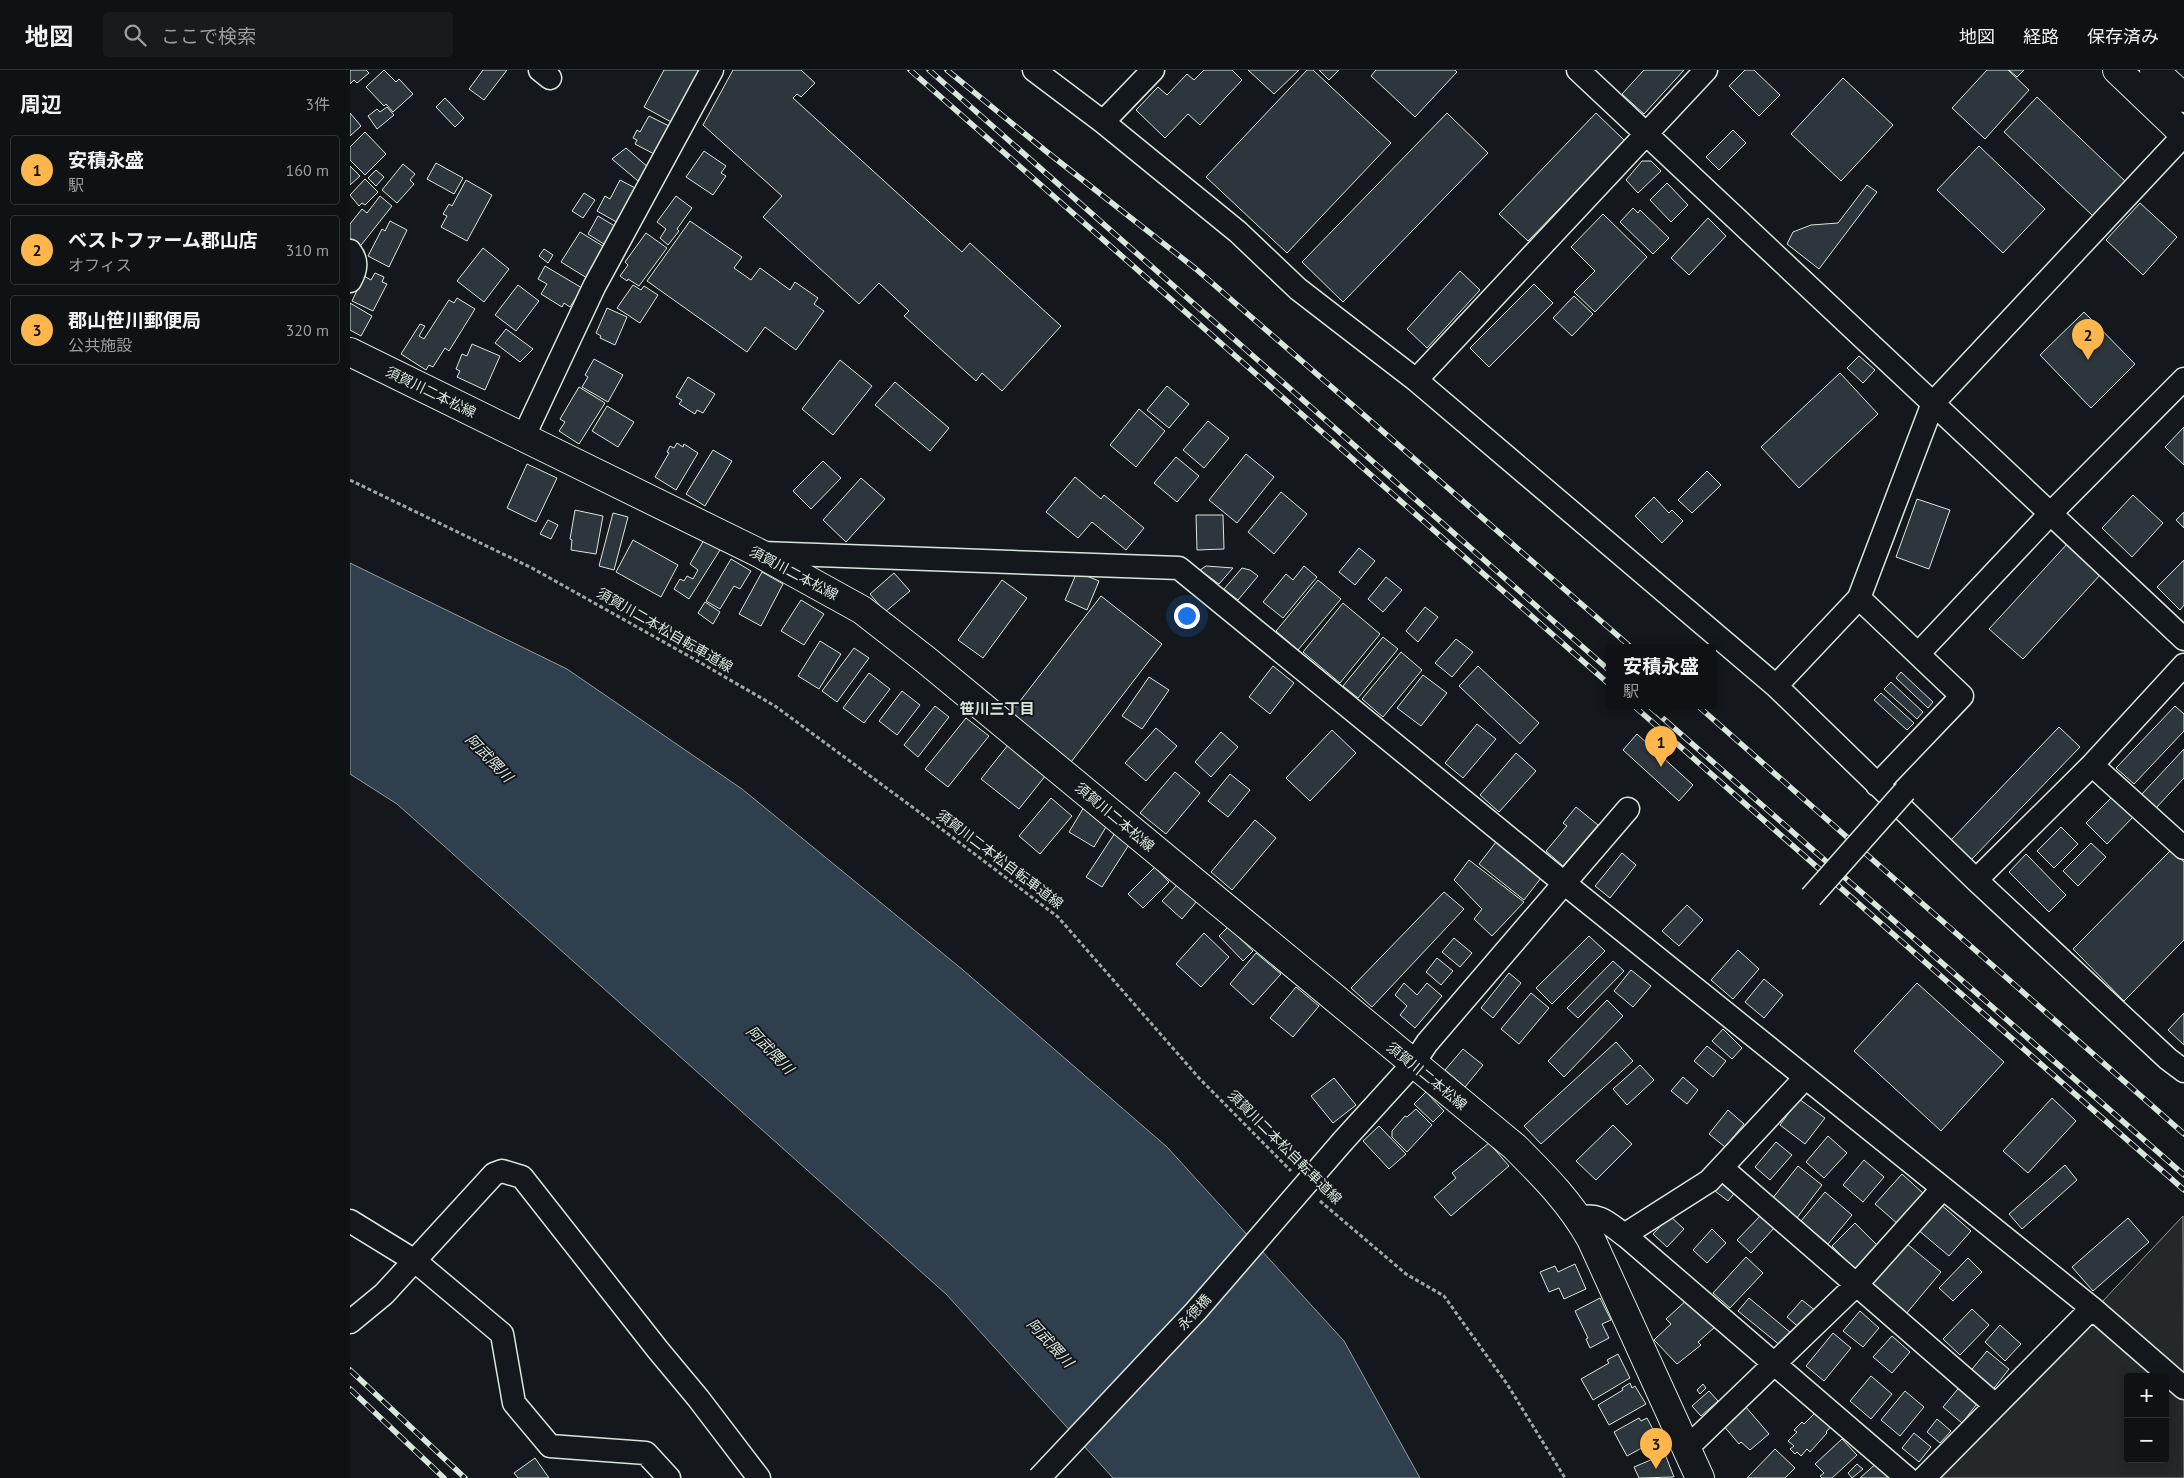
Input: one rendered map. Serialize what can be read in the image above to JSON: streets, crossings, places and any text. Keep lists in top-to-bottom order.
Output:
{
  "streets": {
    "main road": ["須賀川二本松線"],
    "street": ["永徳橋"],
    "path": ["須賀川二本松自転車道線"]
  },
  "crossings": [
    ["須賀川二本松線", "永徳橋"]
  ],
  "districts": ["笹川三丁目"],
  "water": ["阿武隈川"],
  "page": {
    "header": "地図",
    "search": "ここで検索",
    "nav": ["地図", "経路", "保存済み"],
    "heading": ["周辺", "3件"],
    "list": [
      {
        "mark": "1",
        "name": "安積永盛",
        "note": "駅",
        "value": "160 m"
      },
      {
        "mark": "2",
        "name": "ベストファーム郡山店",
        "note": "オフィス",
        "value": "310 m"
      },
      {
        "mark": "3",
        "name": "郡山笹川郵便局",
        "note": "公共施設",
        "value": "320 m"
      }
    ],
    "pins": ["2", "1", "3"],
    "popup": ["安積永盛", "駅"],
    "map_buttons": ["+", "−"]
  }
}
